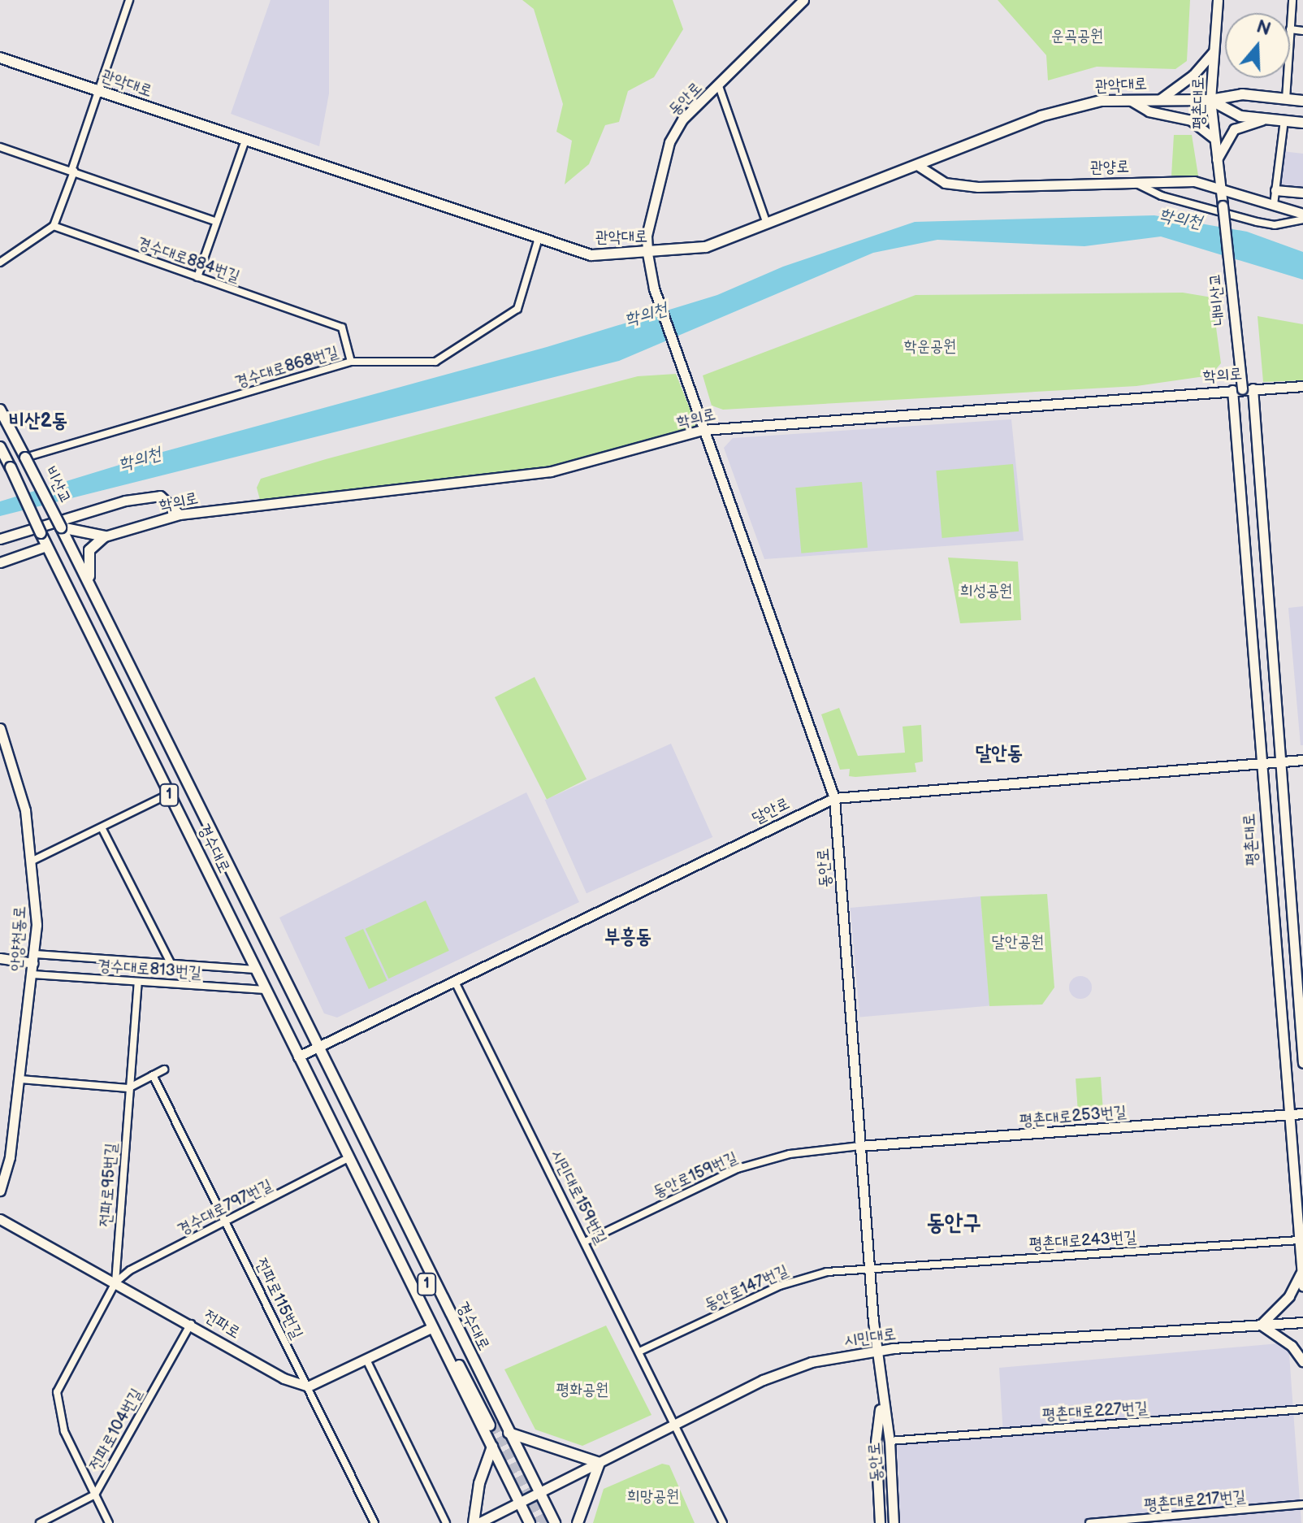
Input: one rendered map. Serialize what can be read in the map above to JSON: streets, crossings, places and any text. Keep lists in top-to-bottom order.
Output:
{
  "streets": {
    "main road": [
      "관악대로",
      "비산교",
      "1",
      "경수대로"
    ],
    "street": [
      "동안로",
      "평촌대로",
      "관양로",
      "경수대로884번길",
      "내비산교",
      "경수대로868번길",
      "학의로",
      "달안로",
      "안양천동로",
      "경수대로813번길",
      "평촌대로253번길",
      "동안로159번길",
      "전파로95번길",
      "시민대로159번길",
      "경수대로797번길",
      "평촌대로243번길",
      "동안로147번길",
      "전파로115번길",
      "전파로",
      "시민대로",
      "평촌대로227번길",
      "전파로104번길",
      "평촌대로217번길"
    ]
  },
  "crossings": [
    ["관악대로", "동안로"],
    ["관악대로", "평촌대로"],
    ["관악대로", "관양로"],
    ["관악대로", "경수대로868번길"],
    ["동안로", "학의로"],
    ["동안로", "달안로"],
    ["동안로", "평촌대로253번길"],
    ["동안로", "동안로159번길"],
    ["동안로", "평촌대로243번길"],
    ["동안로", "동안로147번길"],
    ["동안로", "시민대로"],
    ["동안로", "평촌대로227번길"],
    ["평촌대로", "관양로"],
    ["평촌대로", "내비산교"],
    ["평촌대로", "학의로"],
    ["평촌대로", "달안로"],
    ["평촌대로", "평촌대로253번길"],
    ["평촌대로", "평촌대로243번길"],
    ["경수대로884번길", "경수대로868번길"],
    ["내비산교", "학의로"],
    ["경수대로868번길", "비산교"],
    ["경수대로868번길", "1"],
    ["비산교", "1"],
    ["비산교", "경수대로"],
    ["달안로", "경수대로"],
    ["달안로", "시민대로159번길"],
    ["경수대로", "경수대로813번길"],
    ["경수대로", "경수대로797번길"],
    ["경수대로", "시민대로"],
    ["안양천동로", "경수대로813번길"],
    ["경수대로813번길", "전파로95번길"],
    ["평촌대로253번길", "동안로159번길"],
    ["동안로159번길", "시민대로159번길"],
    ["전파로95번길", "경수대로797번길"],
    ["전파로95번길", "전파로"],
    ["시민대로159번길", "동안로147번길"],
    ["시민대로159번길", "시민대로"],
    ["경수대로797번길", "전파로115번길"],
    ["경수대로797번길", "전파로"],
    ["평촌대로243번길", "동안로147번길"],
    ["전파로115번길", "전파로"],
    ["전파로", "전파로104번길"]
  ],
  "districts": [
    "비산2동",
    "달안동",
    "부흥동",
    "동안구"
  ],
  "water": ["학의천"],
  "parks": [
    "운곡공원",
    "학운공원",
    "희성공원",
    "달안공원",
    "평화공원",
    "희망공원"
  ],
  "north": "top"
}
